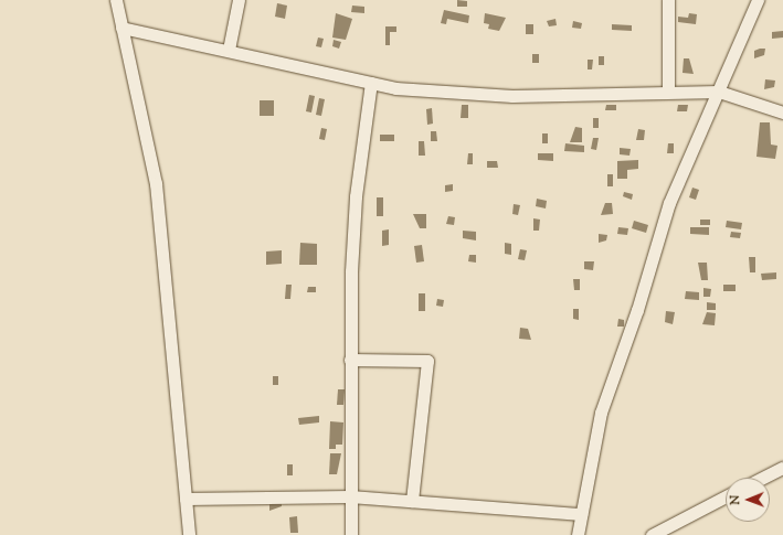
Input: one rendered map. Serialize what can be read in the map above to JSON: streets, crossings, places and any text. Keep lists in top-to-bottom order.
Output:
{
  "north": "left"
}
